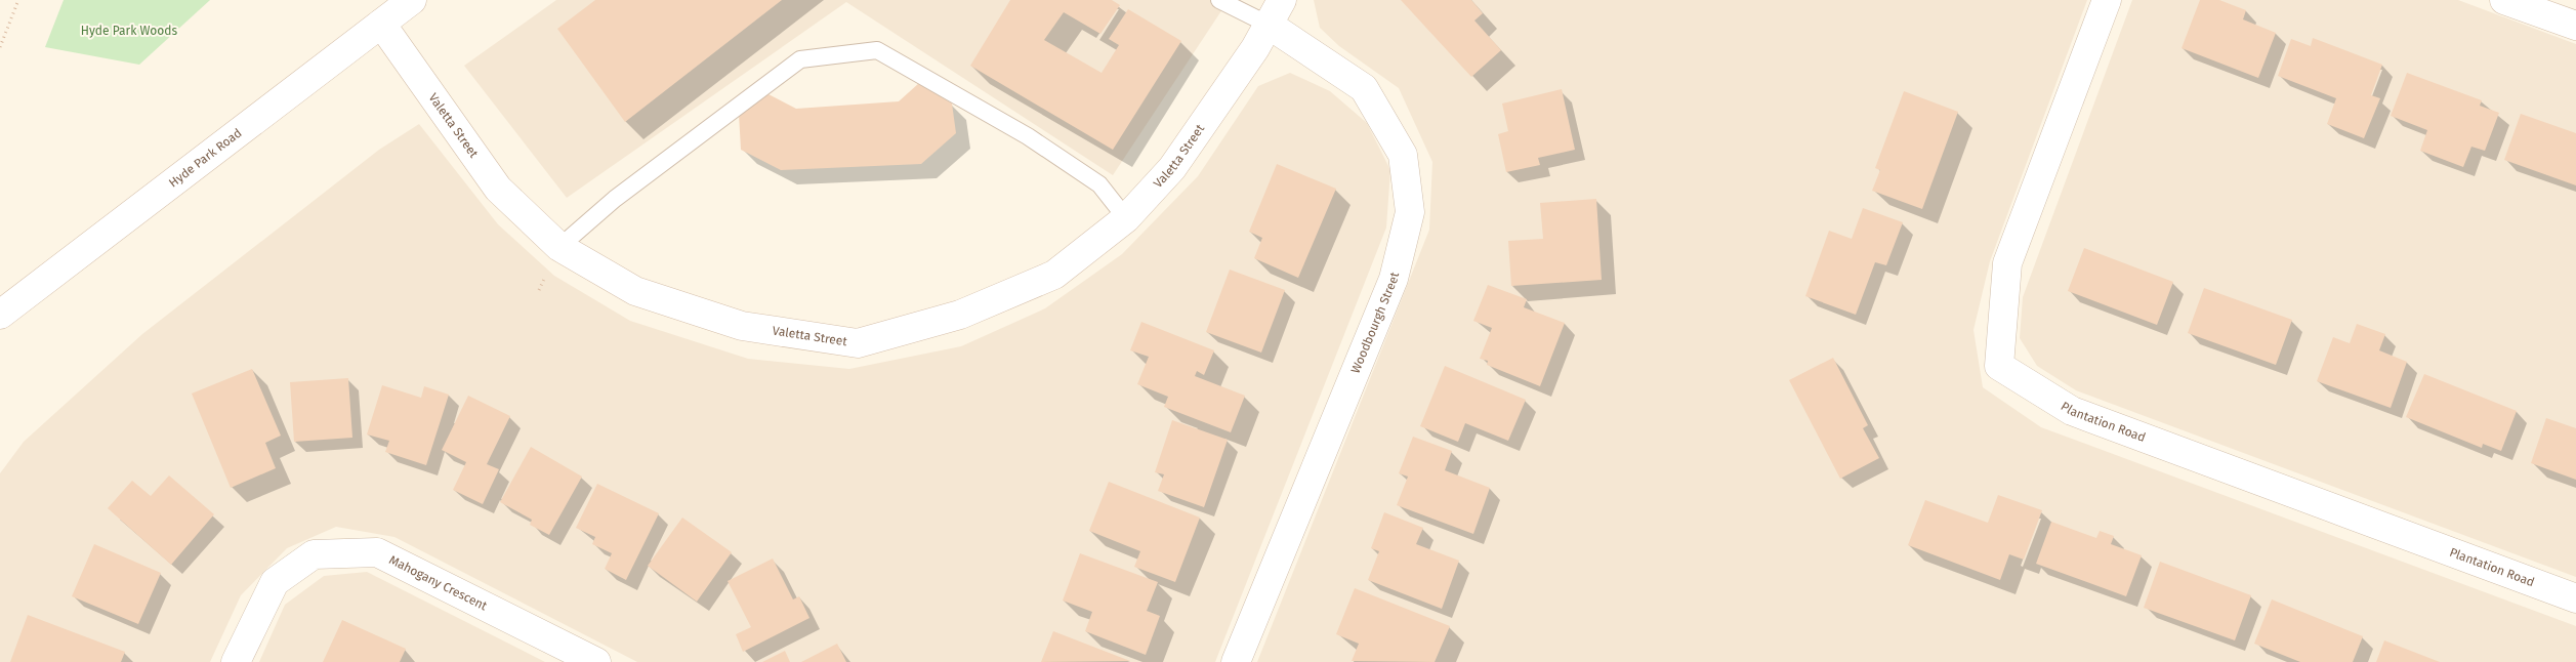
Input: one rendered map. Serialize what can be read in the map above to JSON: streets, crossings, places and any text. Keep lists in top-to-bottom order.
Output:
{
  "streets": {
    "street": [
      "Valetta Street",
      "Hyde Park Road",
      "Woodbourgh Street",
      "Plantation Road",
      "Mahogany Crescent"
    ]
  },
  "crossings": [
    ["Valetta Street", "Hyde Park Road"],
    ["Valetta Street", "Woodbourgh Street"]
  ],
  "parks": ["Hyde Park Woods"]
}
